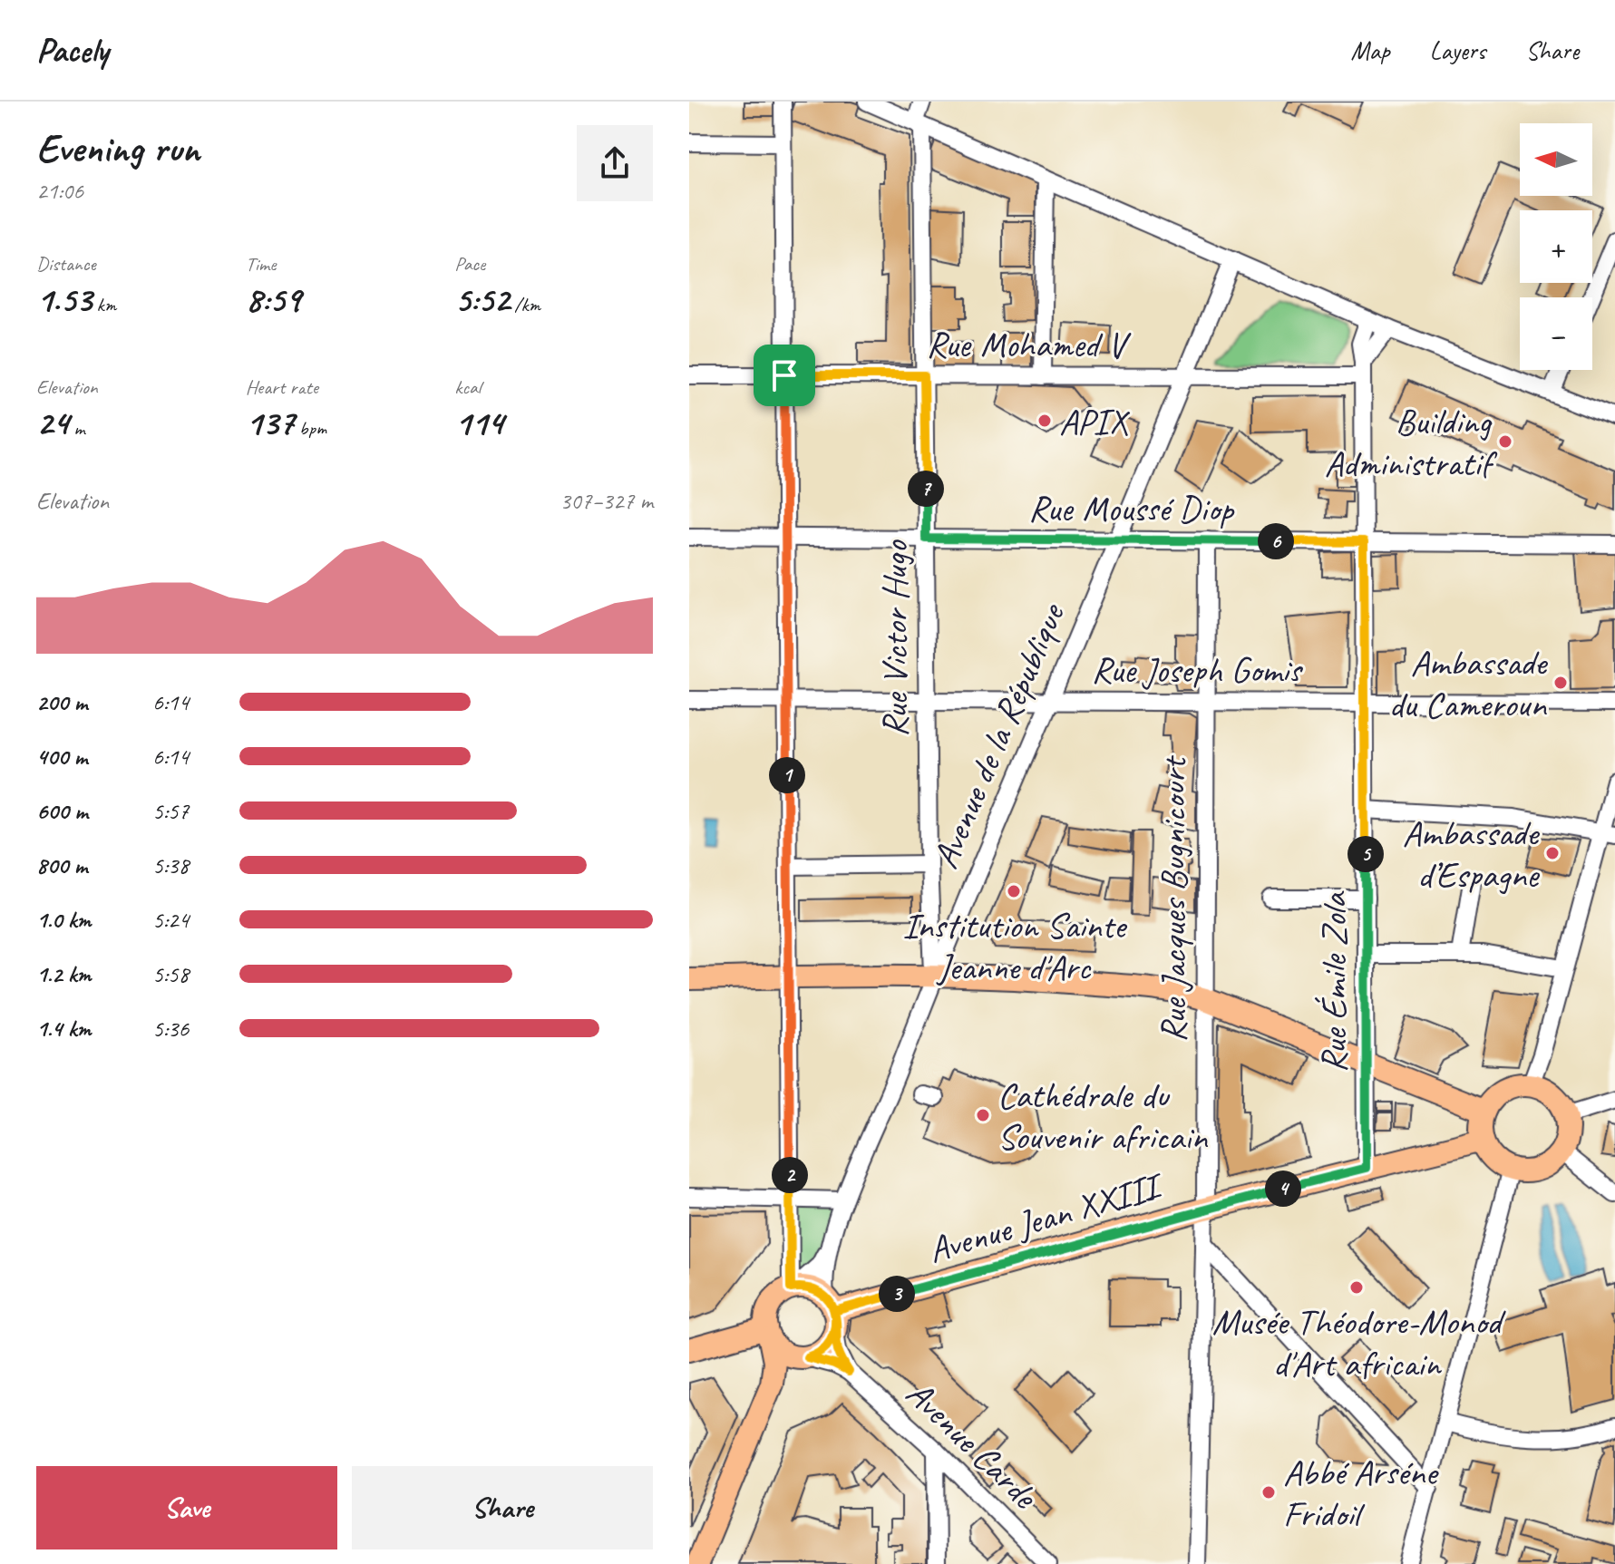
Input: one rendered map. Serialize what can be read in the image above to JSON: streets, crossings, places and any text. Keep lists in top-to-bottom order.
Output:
{
  "streets": {
    "main road": ["Avenue Jean XXIII"],
    "street": [
      "Rue Mohamed V",
      "Rue Moussé Diop",
      "Rue Victor Hugo",
      "Rue Joseph Gomis",
      "Avenue de la République",
      "Rue Jacques Bugnicourt",
      "Rue Émile Zola",
      "Avenue Carde"
    ]
  },
  "crossings": [
    ["Rue Mohamed V", "Rue Victor Hugo"],
    ["Rue Mohamed V", "Avenue de la République"],
    ["Rue Mohamed V", "Rue Émile Zola"],
    ["Rue Moussé Diop", "Rue Victor Hugo"],
    ["Rue Moussé Diop", "Avenue de la République"],
    ["Rue Moussé Diop", "Rue Jacques Bugnicourt"],
    ["Rue Moussé Diop", "Rue Émile Zola"],
    ["Rue Victor Hugo", "Rue Joseph Gomis"],
    ["Rue Victor Hugo", "Avenue de la République"],
    ["Rue Joseph Gomis", "Avenue de la République"],
    ["Rue Joseph Gomis", "Rue Jacques Bugnicourt"],
    ["Rue Joseph Gomis", "Rue Émile Zola"],
    ["Avenue de la République", "Avenue Jean XXIII"],
    ["Avenue de la République", "Avenue Carde"],
    ["Rue Jacques Bugnicourt", "Avenue Jean XXIII"],
    ["Rue Émile Zola", "Avenue Jean XXIII"],
    ["Avenue Jean XXIII", "Avenue Carde"]
  ],
  "places": [
    "APIX",
    "Building Administratif",
    "Ambassade du Cameroun",
    "Ambassade d’Espagne",
    "Institution Sainte Jeanne d'Arc",
    "Cathédrale du Souvenir africain",
    "Musée Théodore-Monod d'Art africain",
    "Abbé Arséne Fridoil"
  ],
  "north": "left",
  "page": {
    "header": "Pacely",
    "nav": ["Map", "Layers", "Share"],
    "heading": ["Evening run", "21:06"],
    "map_buttons": ["+", "−"],
    "stats": [
      ["Distance", "1.53 km"],
      ["Time", "8:59"],
      ["Pace", "5:52 /km"],
      ["Elevation", "24 m"],
      ["Heart rate", "137 bpm"],
      ["kcal", "114"]
    ],
    "pins": [
      "7",
      "6",
      "1",
      "5",
      "2",
      "4",
      "3"
    ],
    "chart": ["Elevation", "307–327 m"],
    "list": [
      {
        "name": "200 m",
        "note": "6:14"
      },
      {
        "name": "400 m",
        "note": "6:14"
      },
      {
        "name": "600 m",
        "note": "5:57"
      },
      {
        "name": "800 m",
        "note": "5:38"
      },
      {
        "name": "1.0 km",
        "note": "5:24"
      },
      {
        "name": "1.2 km",
        "note": "5:58"
      },
      {
        "name": "1.4 km",
        "note": "5:36"
      }
    ],
    "buttons": ["Save", "Share"]
  }
}
